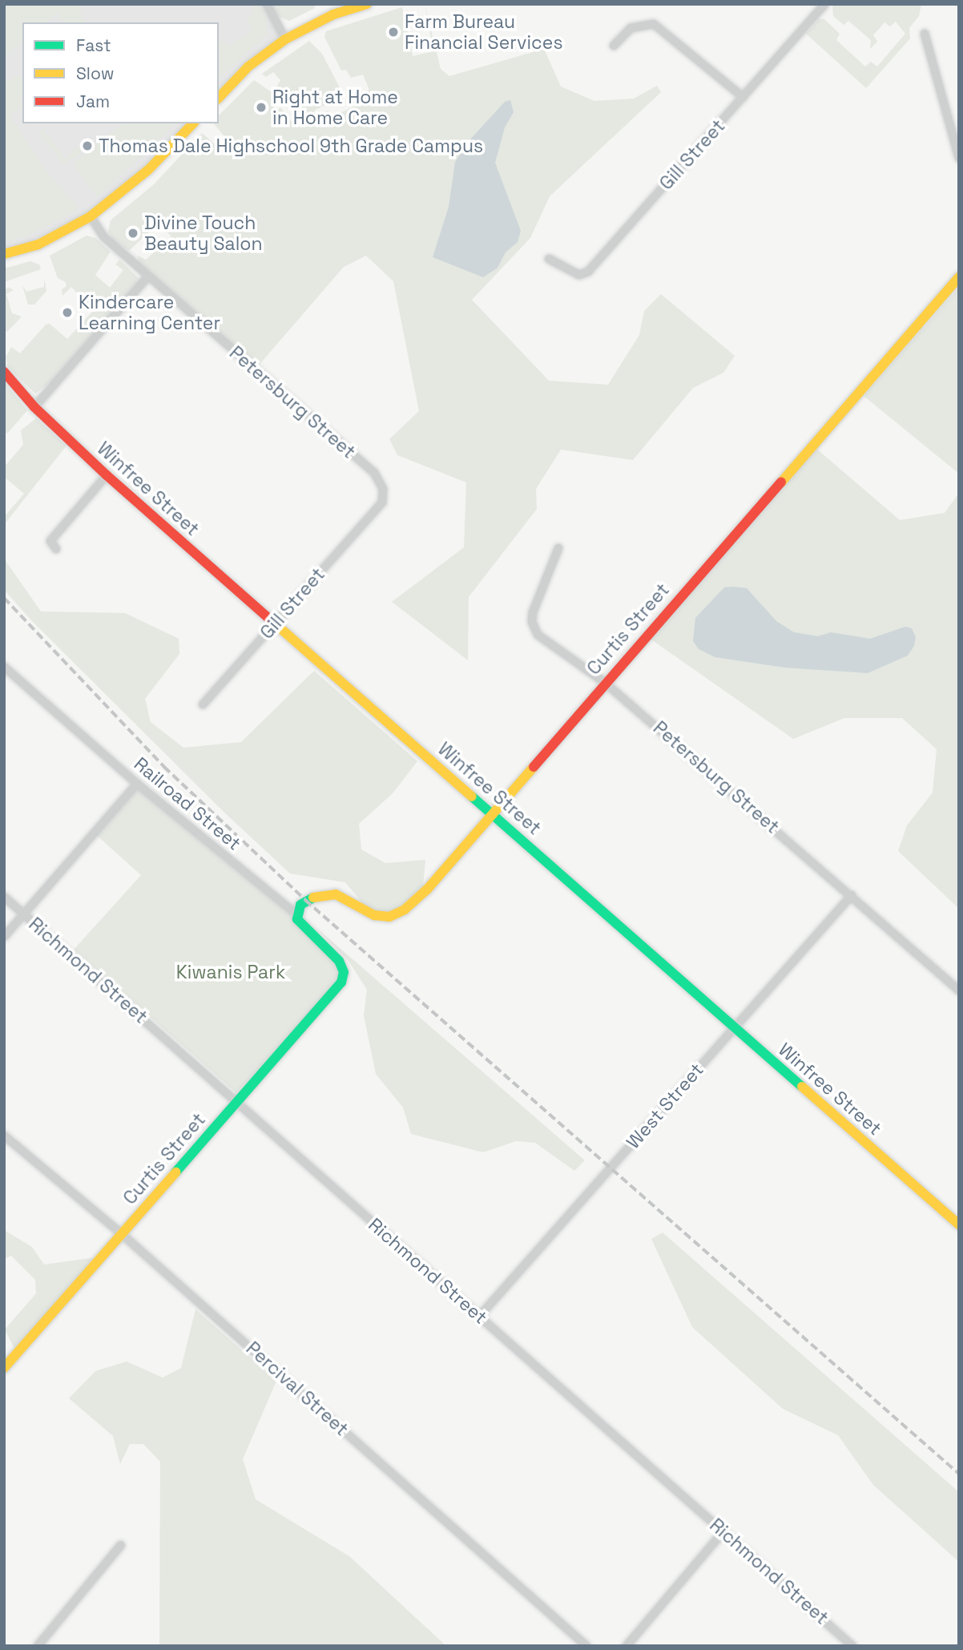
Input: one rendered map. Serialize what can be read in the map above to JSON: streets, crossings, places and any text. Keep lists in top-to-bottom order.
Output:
{
  "streets": {
    "street": [
      "Gill Street",
      "Petersburg Street",
      "Winfree Street",
      "Curtis Street",
      "Railroad Street",
      "Richmond Street",
      "West Street",
      "Percival Street"
    ]
  },
  "crossings": [
    ["Gill Street", "Petersburg Street"],
    ["Gill Street", "Winfree Street"],
    ["Petersburg Street", "Curtis Street"],
    ["Petersburg Street", "West Street"],
    ["Winfree Street", "Curtis Street"],
    ["Winfree Street", "West Street"],
    ["Curtis Street", "Railroad Street"],
    ["Curtis Street", "Richmond Street"],
    ["Curtis Street", "Percival Street"],
    ["Richmond Street", "West Street"]
  ],
  "parks": ["Kiwanis Park"],
  "places": [
    "Farm Bureau Financial Services",
    "Right at Home in Home Care",
    "Thomas Dale Highschool 9th Grade Campus",
    "Divine Touch Beauty Salon",
    "Kindercare Learning Center"
  ],
  "legend": ["Fast", "Slow", "Jam"]
}
